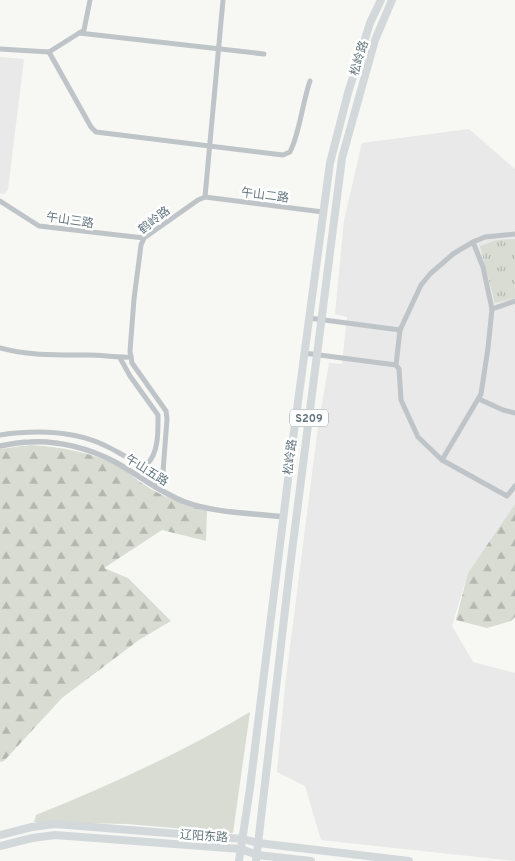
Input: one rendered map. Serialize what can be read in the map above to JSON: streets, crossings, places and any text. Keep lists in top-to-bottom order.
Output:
{
  "streets": {
    "main road": ["松岭路", "S209", "辽阳东路"],
    "street": [
      "午山二路",
      "午山三路",
      "鹤岭路",
      "午山五路"
    ]
  },
  "crossings": [
    ["松岭路", "午山二路"],
    ["松岭路", "午山五路"],
    ["松岭路", "辽阳东路"],
    ["午山二路", "鹤岭路"],
    ["午山三路", "鹤岭路"]
  ]
}
